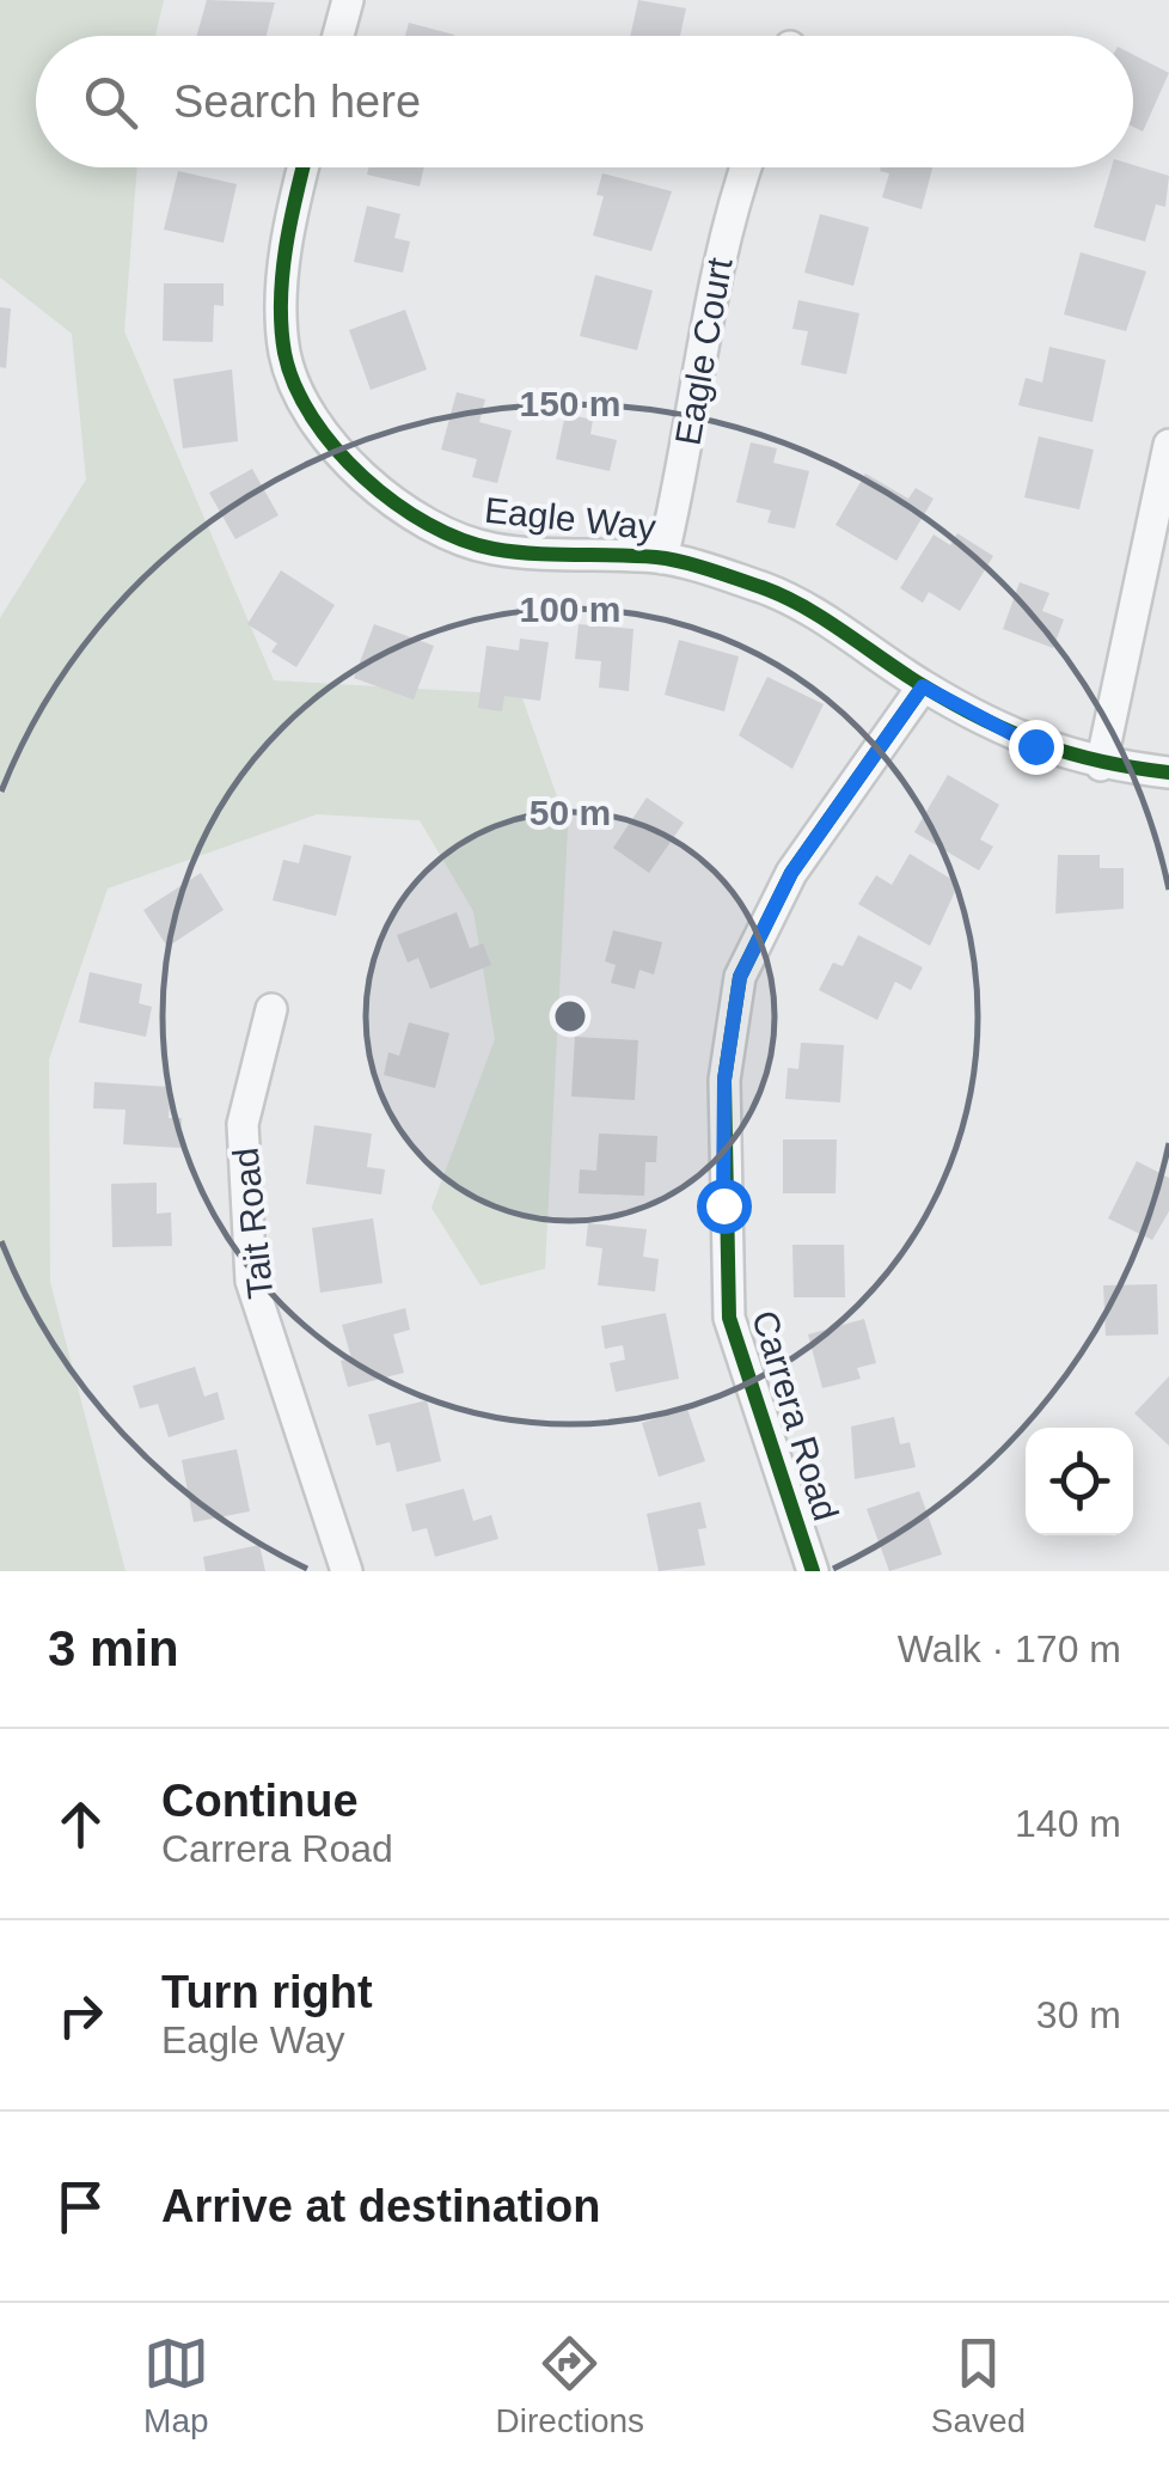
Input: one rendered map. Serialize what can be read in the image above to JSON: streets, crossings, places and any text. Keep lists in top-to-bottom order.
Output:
{
  "streets": {
    "street": [
      "Eagle Court",
      "Eagle Way",
      "Tait Road",
      "Carrera Road"
    ]
  },
  "crossings": [
    ["Eagle Court", "Eagle Way"],
    ["Eagle Way", "Carrera Road"]
  ],
  "page": {
    "search": "Search here",
    "heading": ["3 min", "Walk · 170 m"],
    "list": [
      ["Continue", "Carrera Road", "140 m"],
      ["Turn right", "Eagle Way", "30 m"],
      "Arrive at destination"
    ],
    "nav": ["Map", "Directions", "Saved"]
  },
  "rings": ["150 m", "100 m", "50 m"]
}
